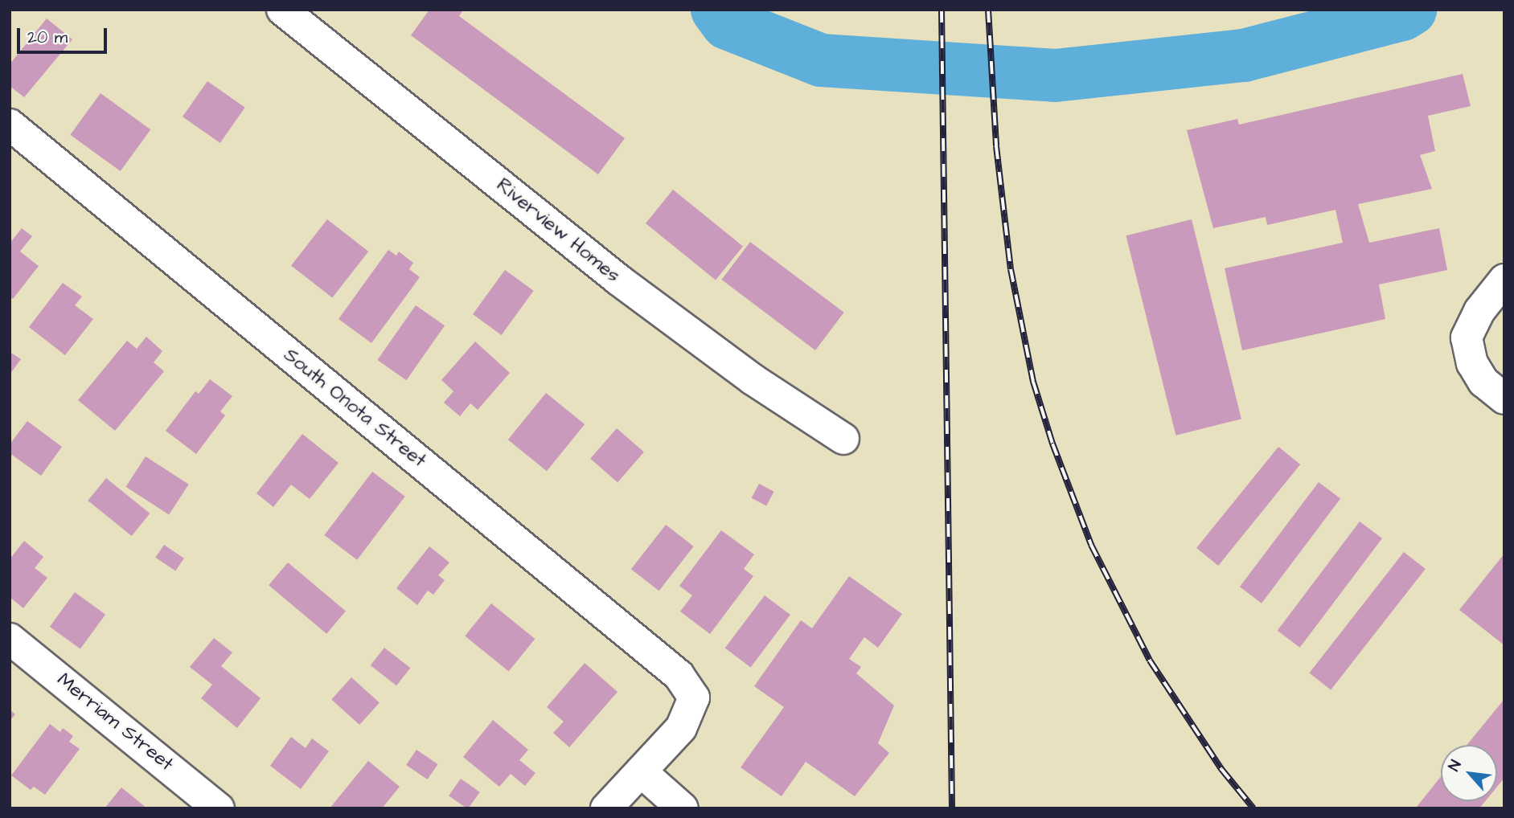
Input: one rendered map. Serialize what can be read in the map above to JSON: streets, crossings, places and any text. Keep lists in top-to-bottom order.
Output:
{
  "streets": {
    "street": ["Riverview Homes", "South Onota Street", "Merriam Street"]
  },
  "scale_bar": "20 m",
  "north": "top left"
}
